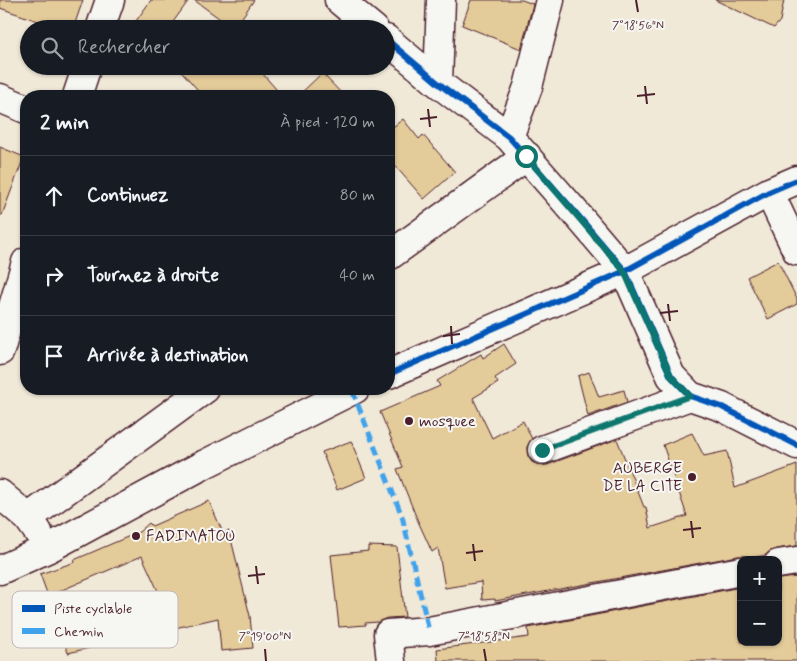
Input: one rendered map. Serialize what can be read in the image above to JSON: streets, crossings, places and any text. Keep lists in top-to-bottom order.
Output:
{
  "places": ["mosquee", "AUBERGE DE LA CITE", "FADIMATOU"],
  "legend": ["Piste cyclable", "Chemin"],
  "page": {
    "search": "Rechercher",
    "heading": ["2 min", "À pied · 120 m"],
    "list": [
      ["Continuez", "80 m"],
      ["Tournez à droite", "40 m"],
      "Arrivée à destination"
    ],
    "map_buttons": ["+", "−"]
  },
  "coordinates": ["7°18'56\"N", "7°19'00\"N", "7°18'58\"N"]
}
